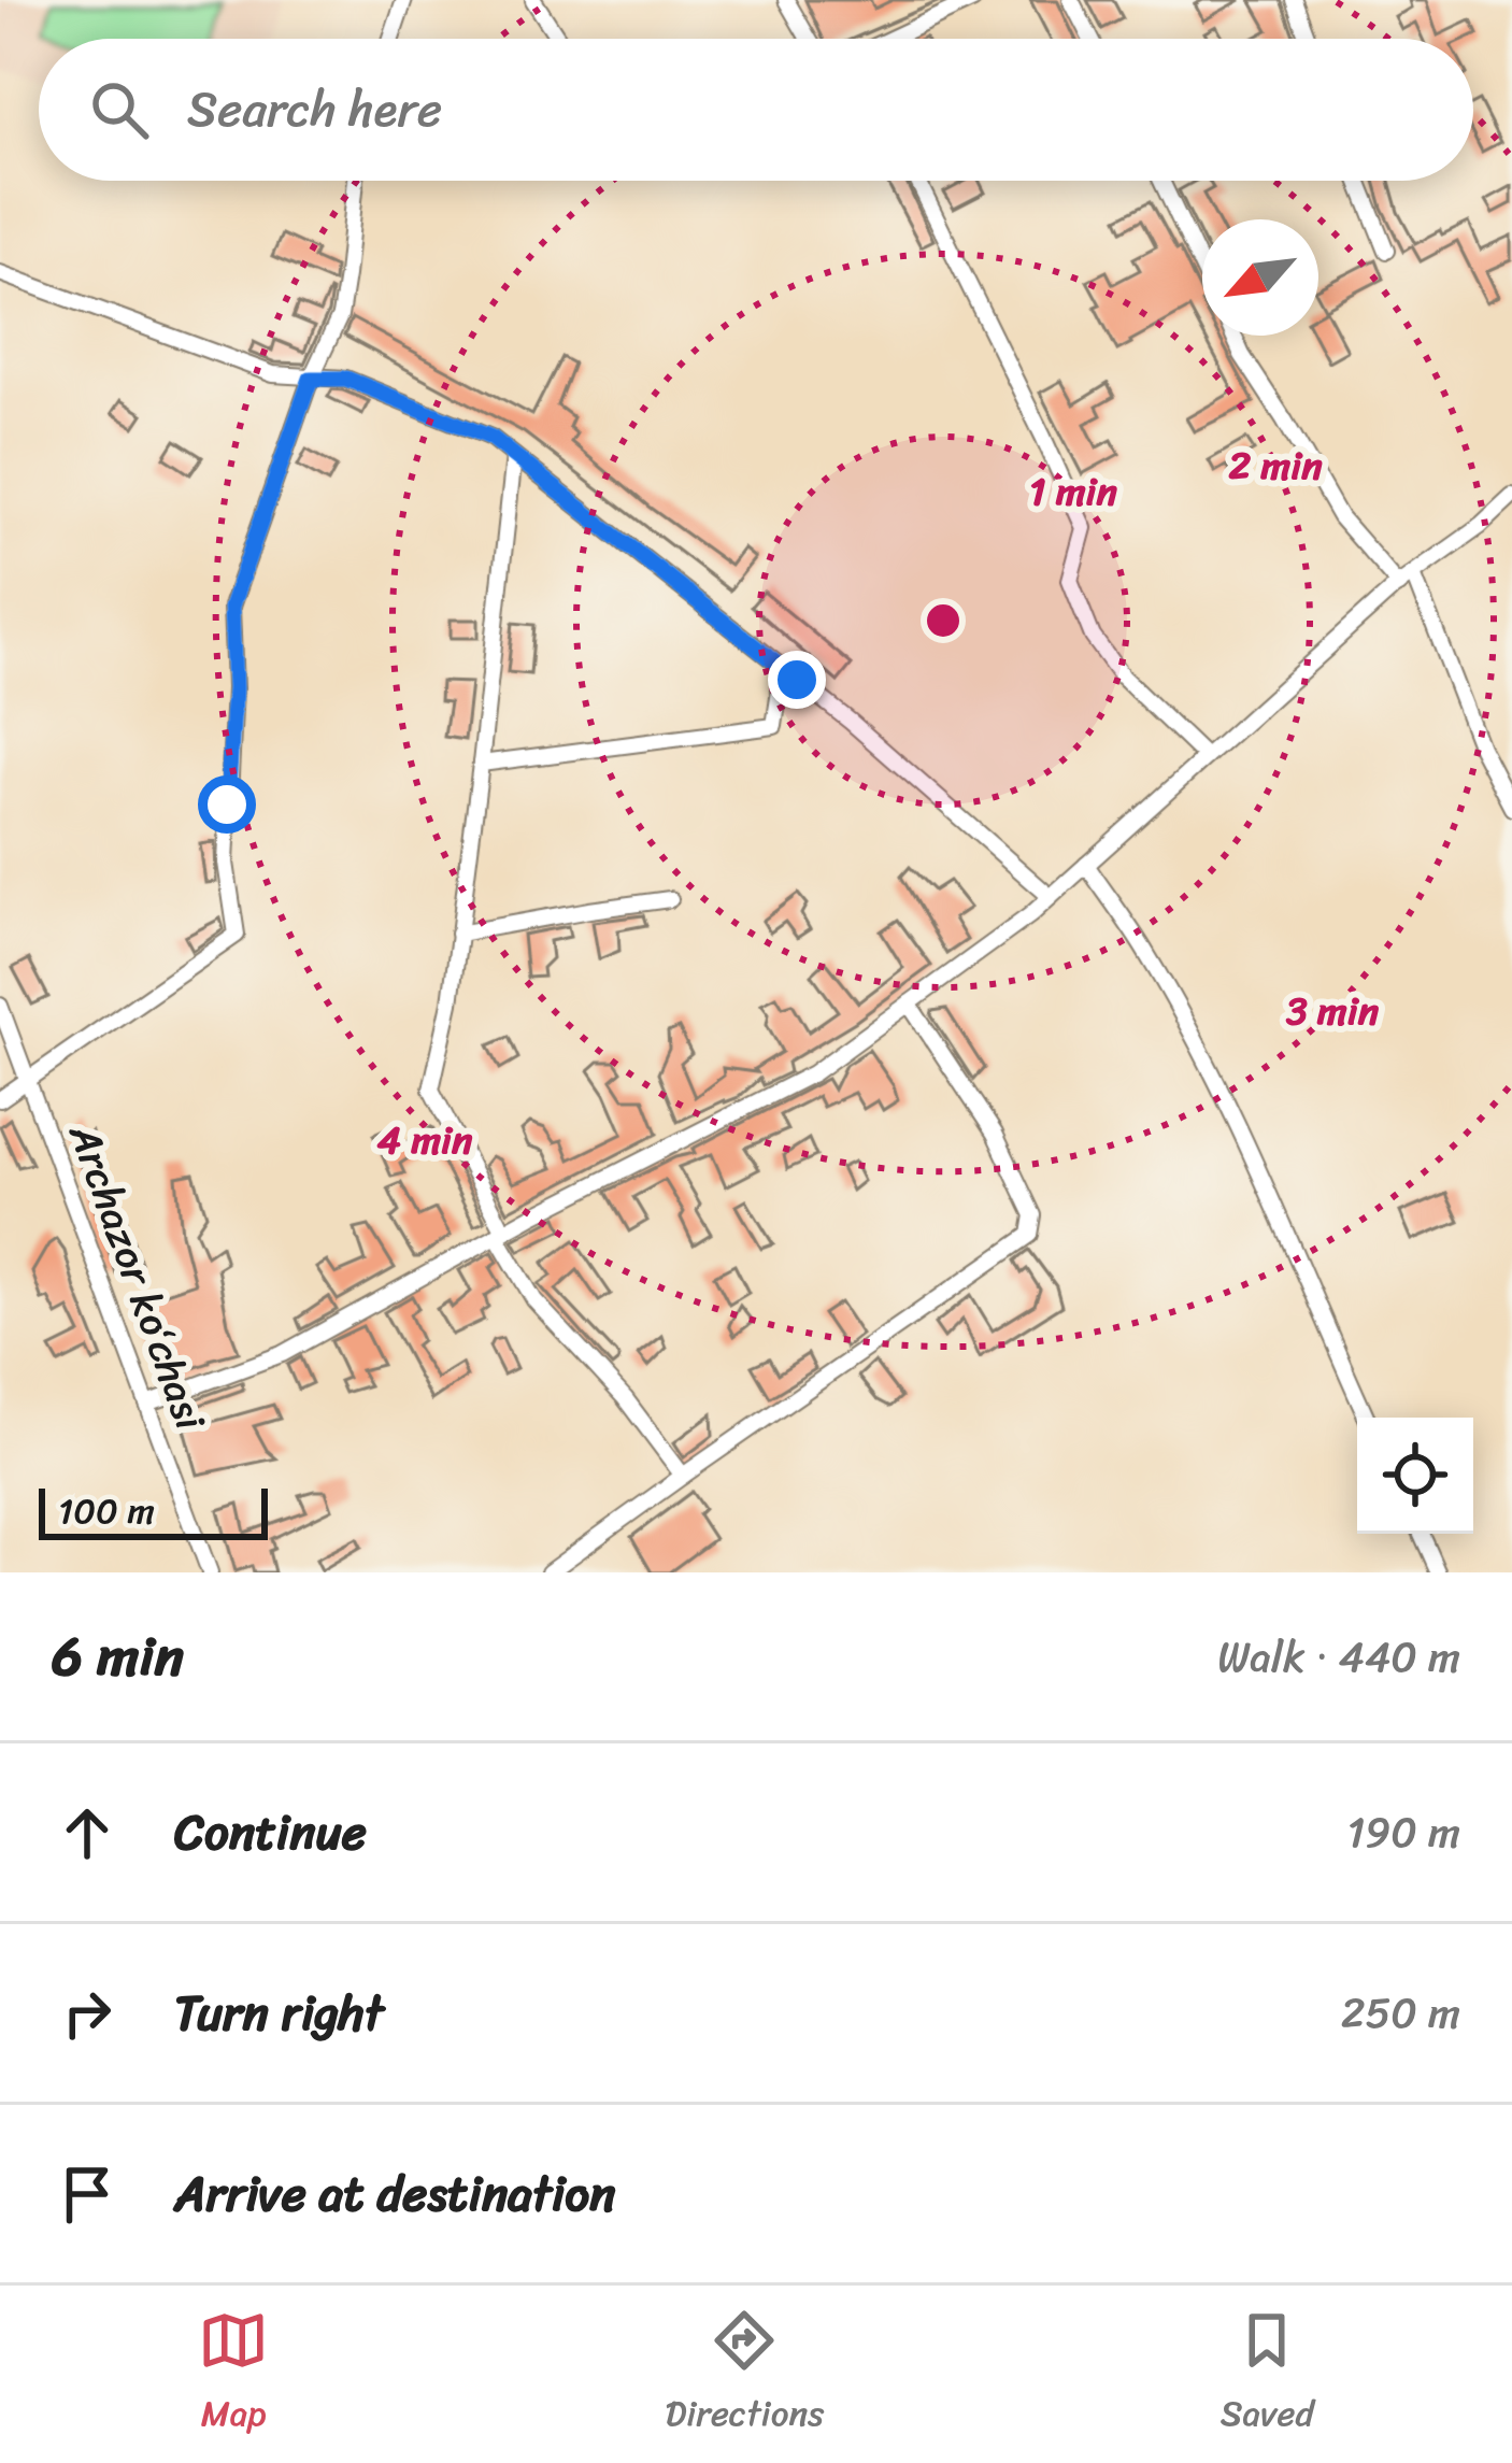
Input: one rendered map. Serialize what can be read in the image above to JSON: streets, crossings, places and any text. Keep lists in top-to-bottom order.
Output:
{
  "streets": {
    "street": ["Archazor koʻchasi"]
  },
  "scale_bar": "100 m",
  "north": "bottom left",
  "page": {
    "search": "Search here",
    "scale": "100 m",
    "heading": ["6 min", "Walk · 440 m"],
    "list": [
      ["Continue", "190 m"],
      ["Turn right", "250 m"],
      "Arrive at destination"
    ],
    "nav": ["Map", "Directions", "Saved"]
  },
  "rings": [
    "2 min",
    "1 min",
    "3 min",
    "4 min"
  ]
}
